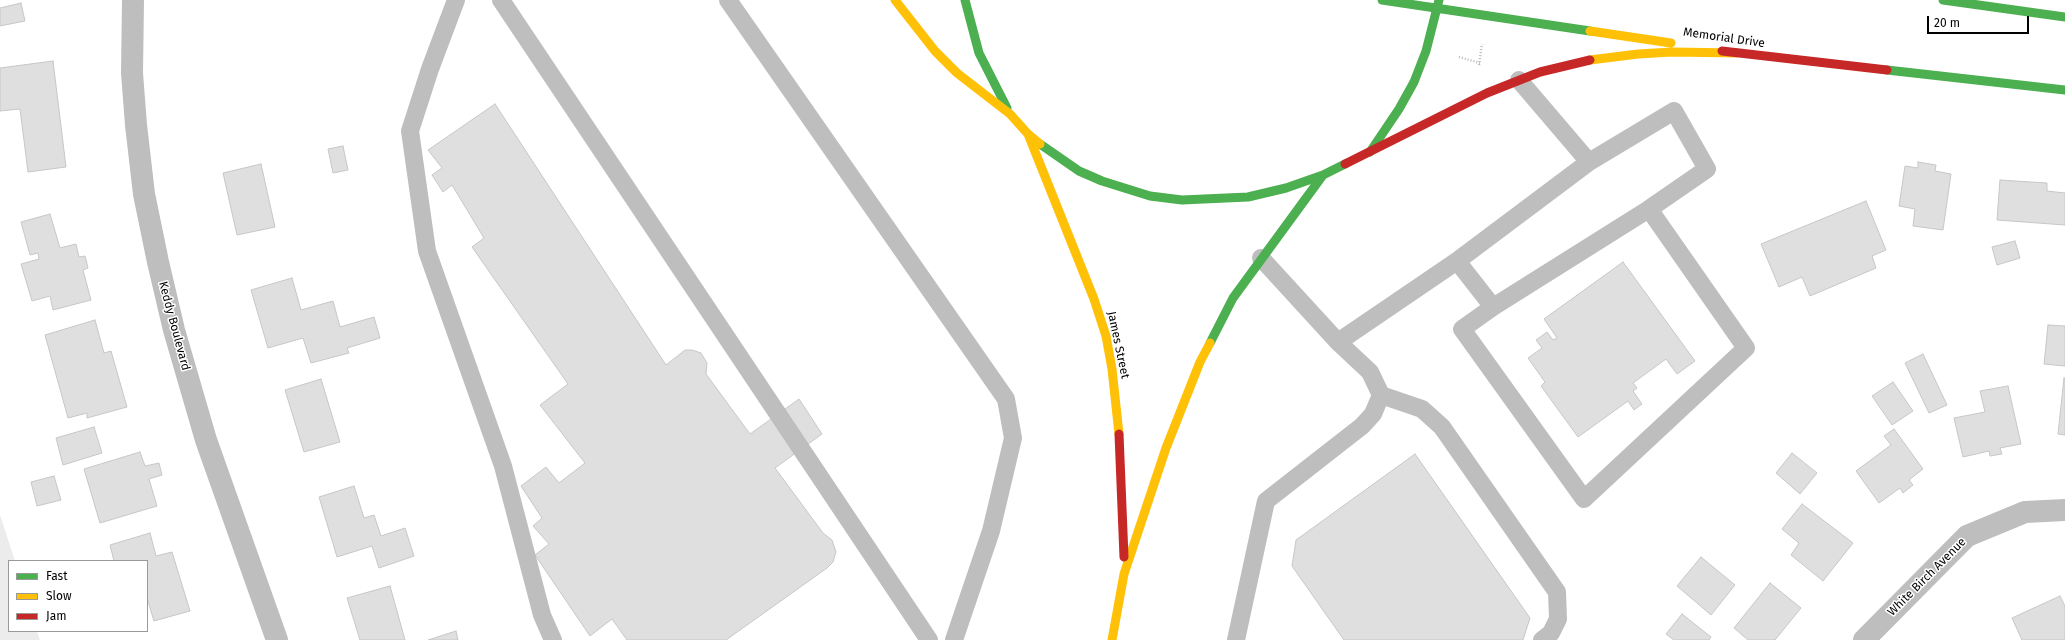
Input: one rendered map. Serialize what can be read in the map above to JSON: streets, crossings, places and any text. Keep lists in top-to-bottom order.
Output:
{
  "streets": {
    "main road": ["Memorial Drive", "James Street"],
    "street": ["Keddy Boulevard", "White Birch Avenue"]
  },
  "legend": ["Fast", "Slow", "Jam"],
  "scale_bar": "20 m"
}
